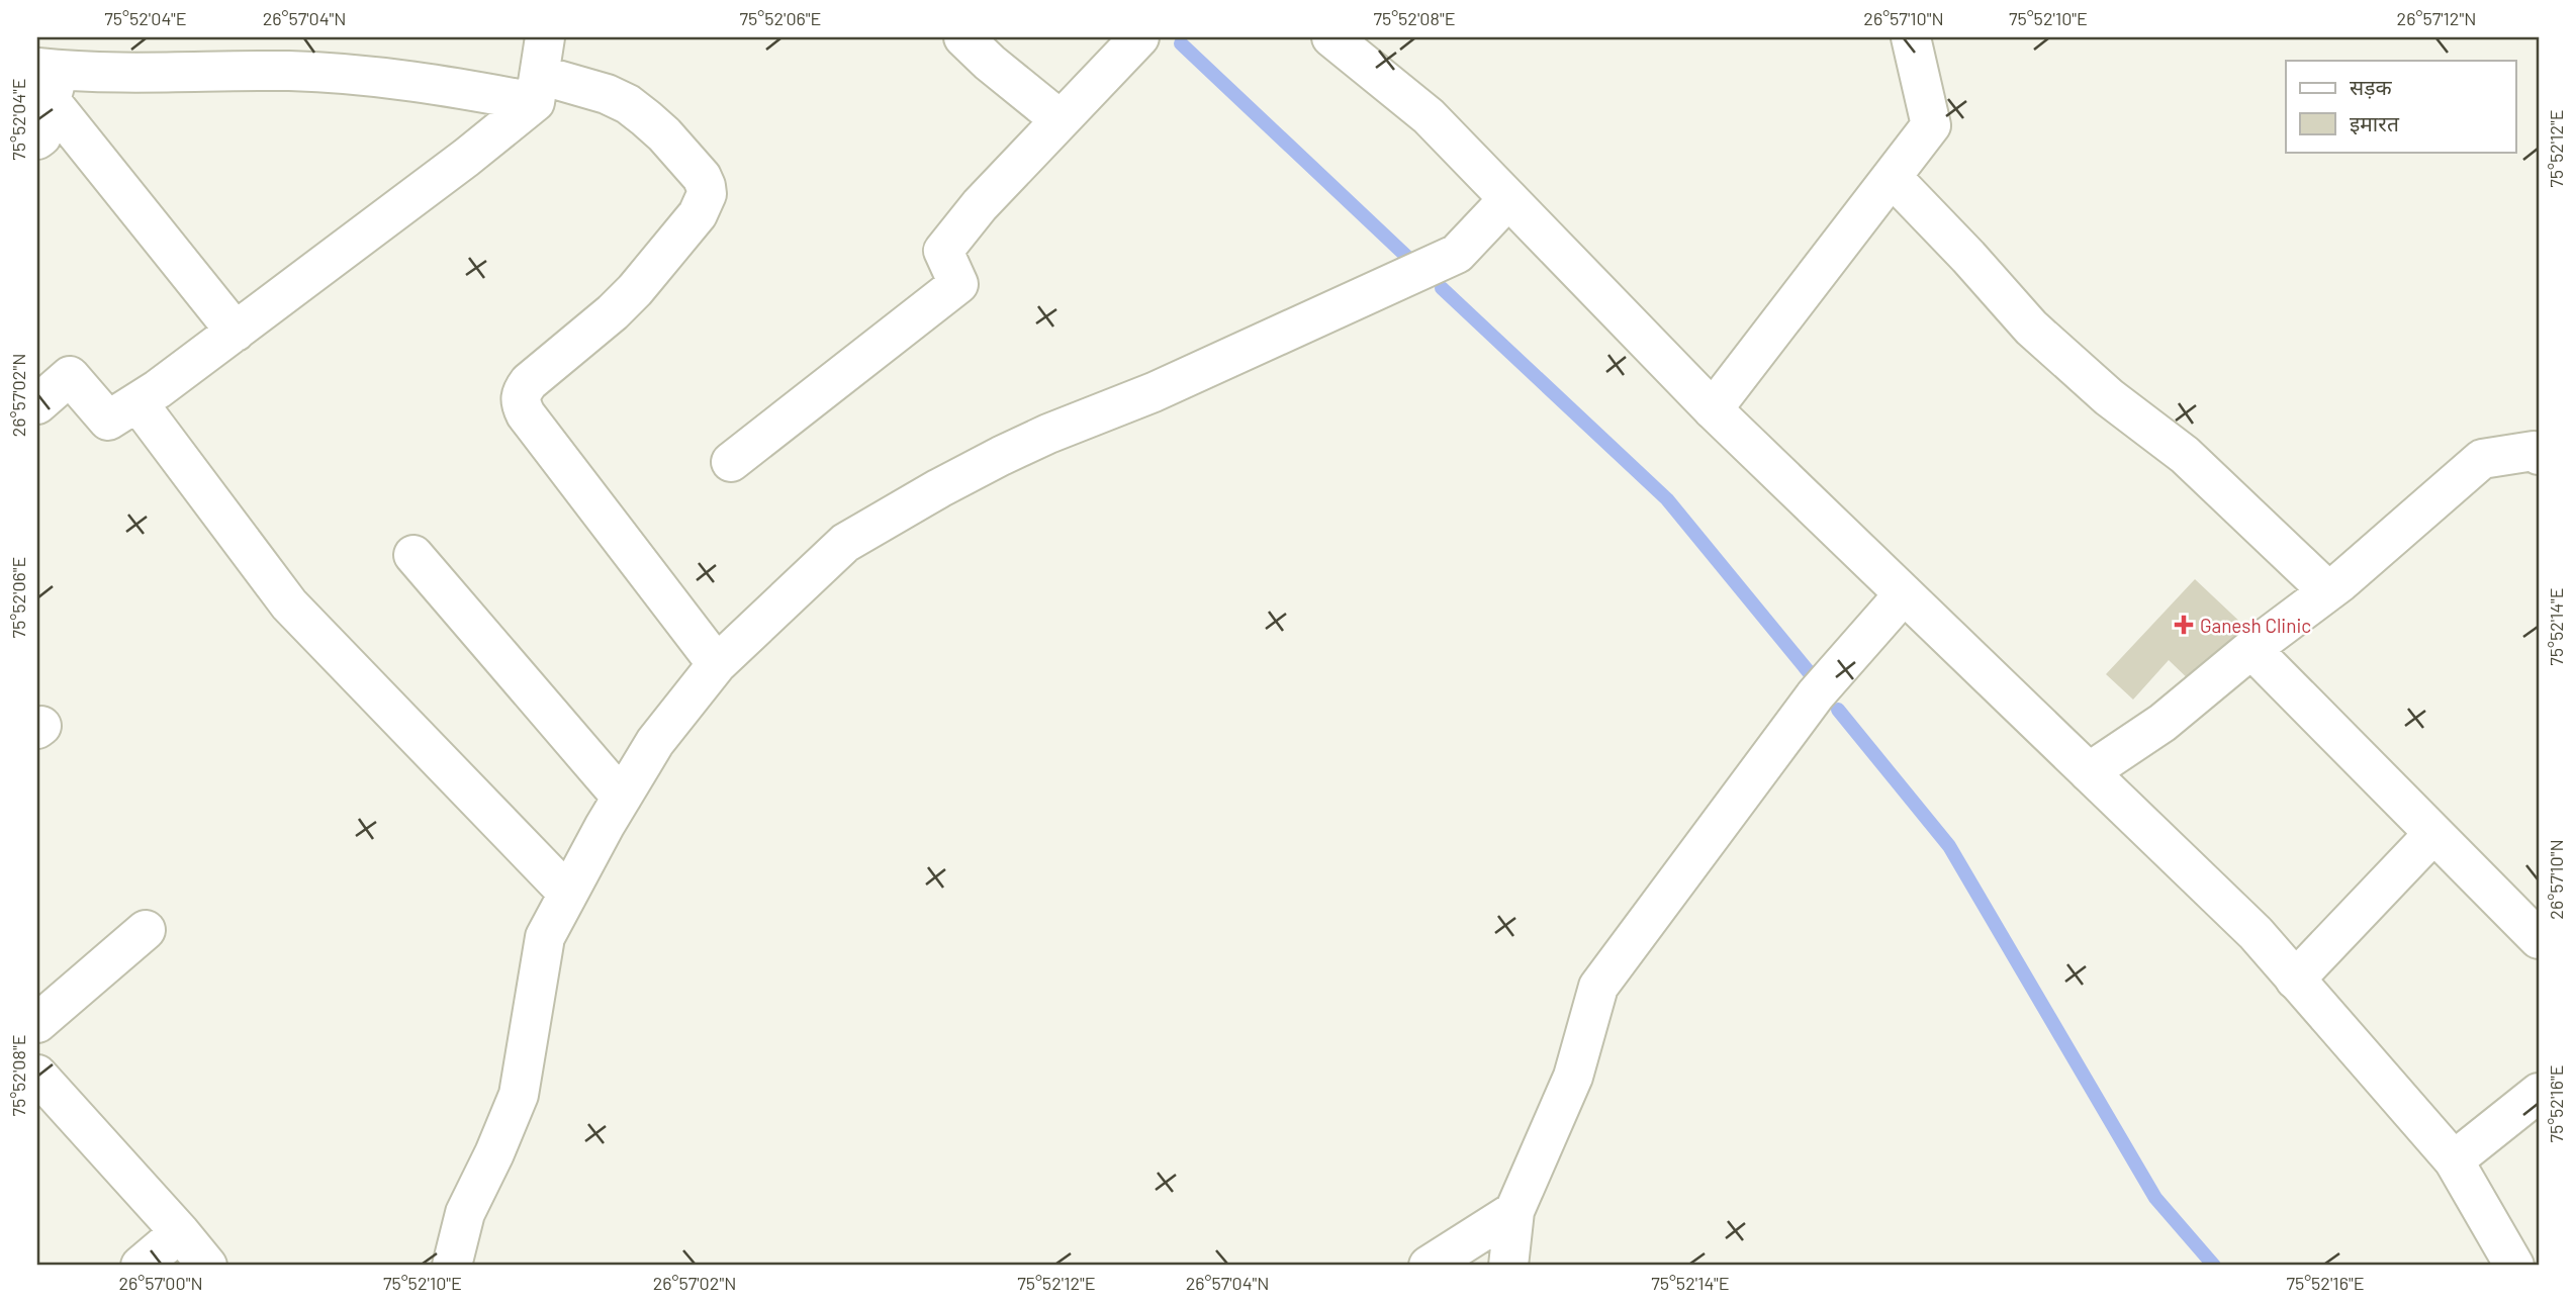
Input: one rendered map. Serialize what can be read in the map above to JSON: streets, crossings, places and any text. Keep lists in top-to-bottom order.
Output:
{
  "places": {
    "health": ["Ganesh Clinic"]
  },
  "legend": ["सड़क", "इमारत"],
  "coordinates": [
    "75°52'04\"E",
    "26°57'04\"N",
    "75°52'06\"E",
    "75°52'08\"E",
    "26°57'10\"N",
    "75°52'10\"E",
    "26°57'12\"N",
    "75°52'12\"E",
    "26°57'02\"N",
    "75°52'14\"E",
    "75°52'16\"E",
    "26°57'00\"N"
  ]
}
